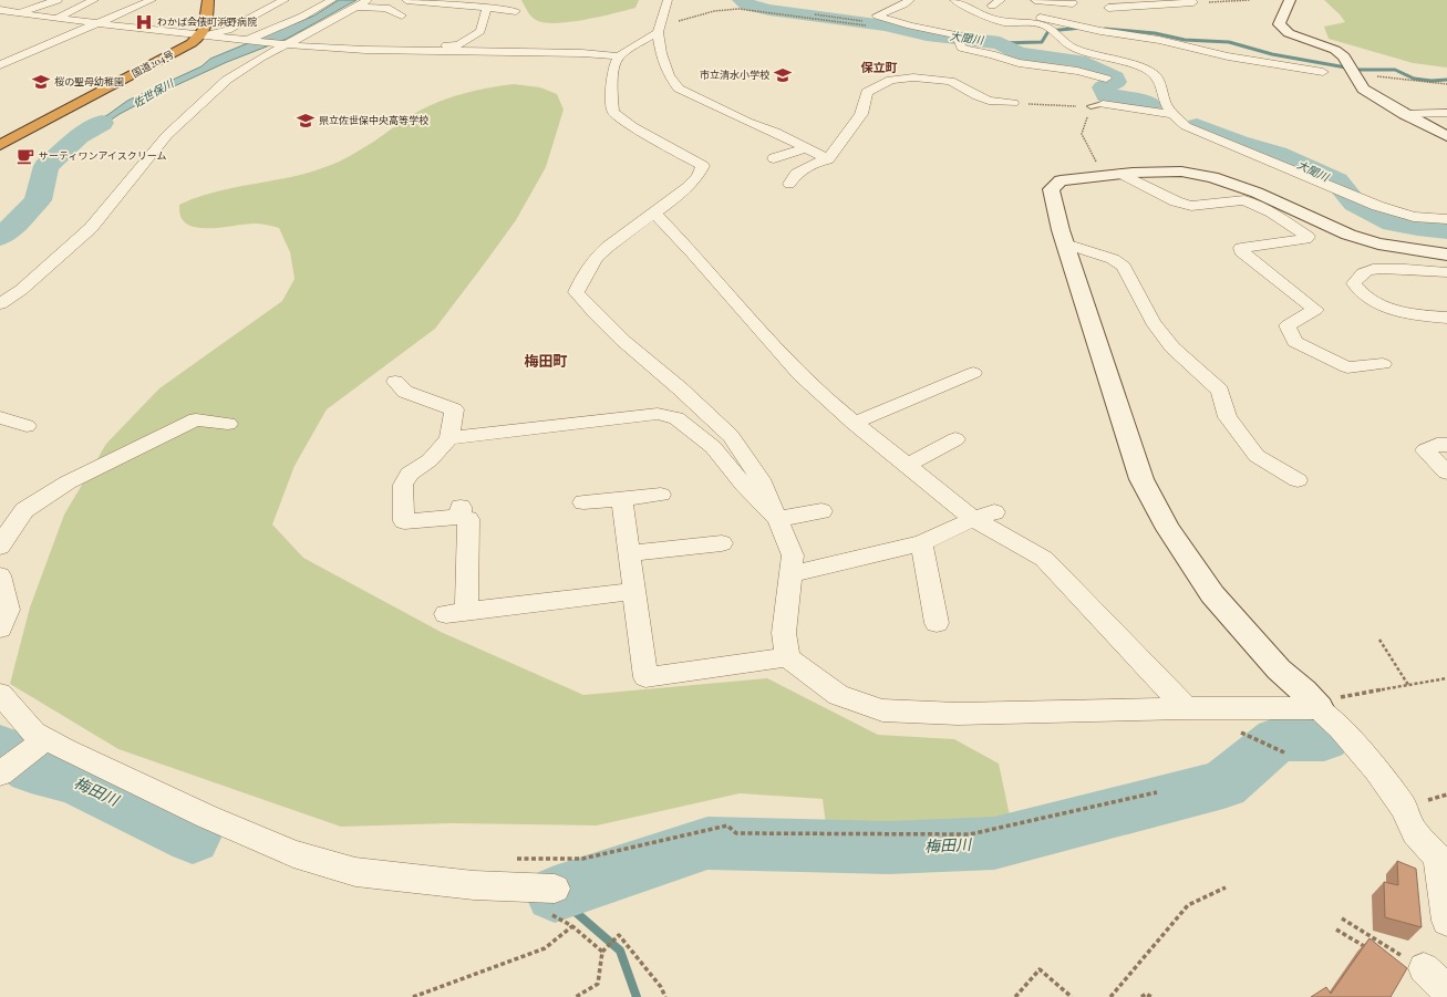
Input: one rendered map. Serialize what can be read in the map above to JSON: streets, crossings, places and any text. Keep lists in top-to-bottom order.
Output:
{
  "streets": {
    "highway": ["国道204号"]
  },
  "districts": ["保立町", "梅田町"],
  "water": ["大聞川", "佐世保川", "梅田川"],
  "places": {
    "hospital": ["わかば会俵町浜野病院"],
    "school or university": ["市立清水小学校", "桜の聖母幼稚園", "県立佐世保中央高等学校"],
    "cafe": ["サーティワンアイスクリーム"]
  }
}
